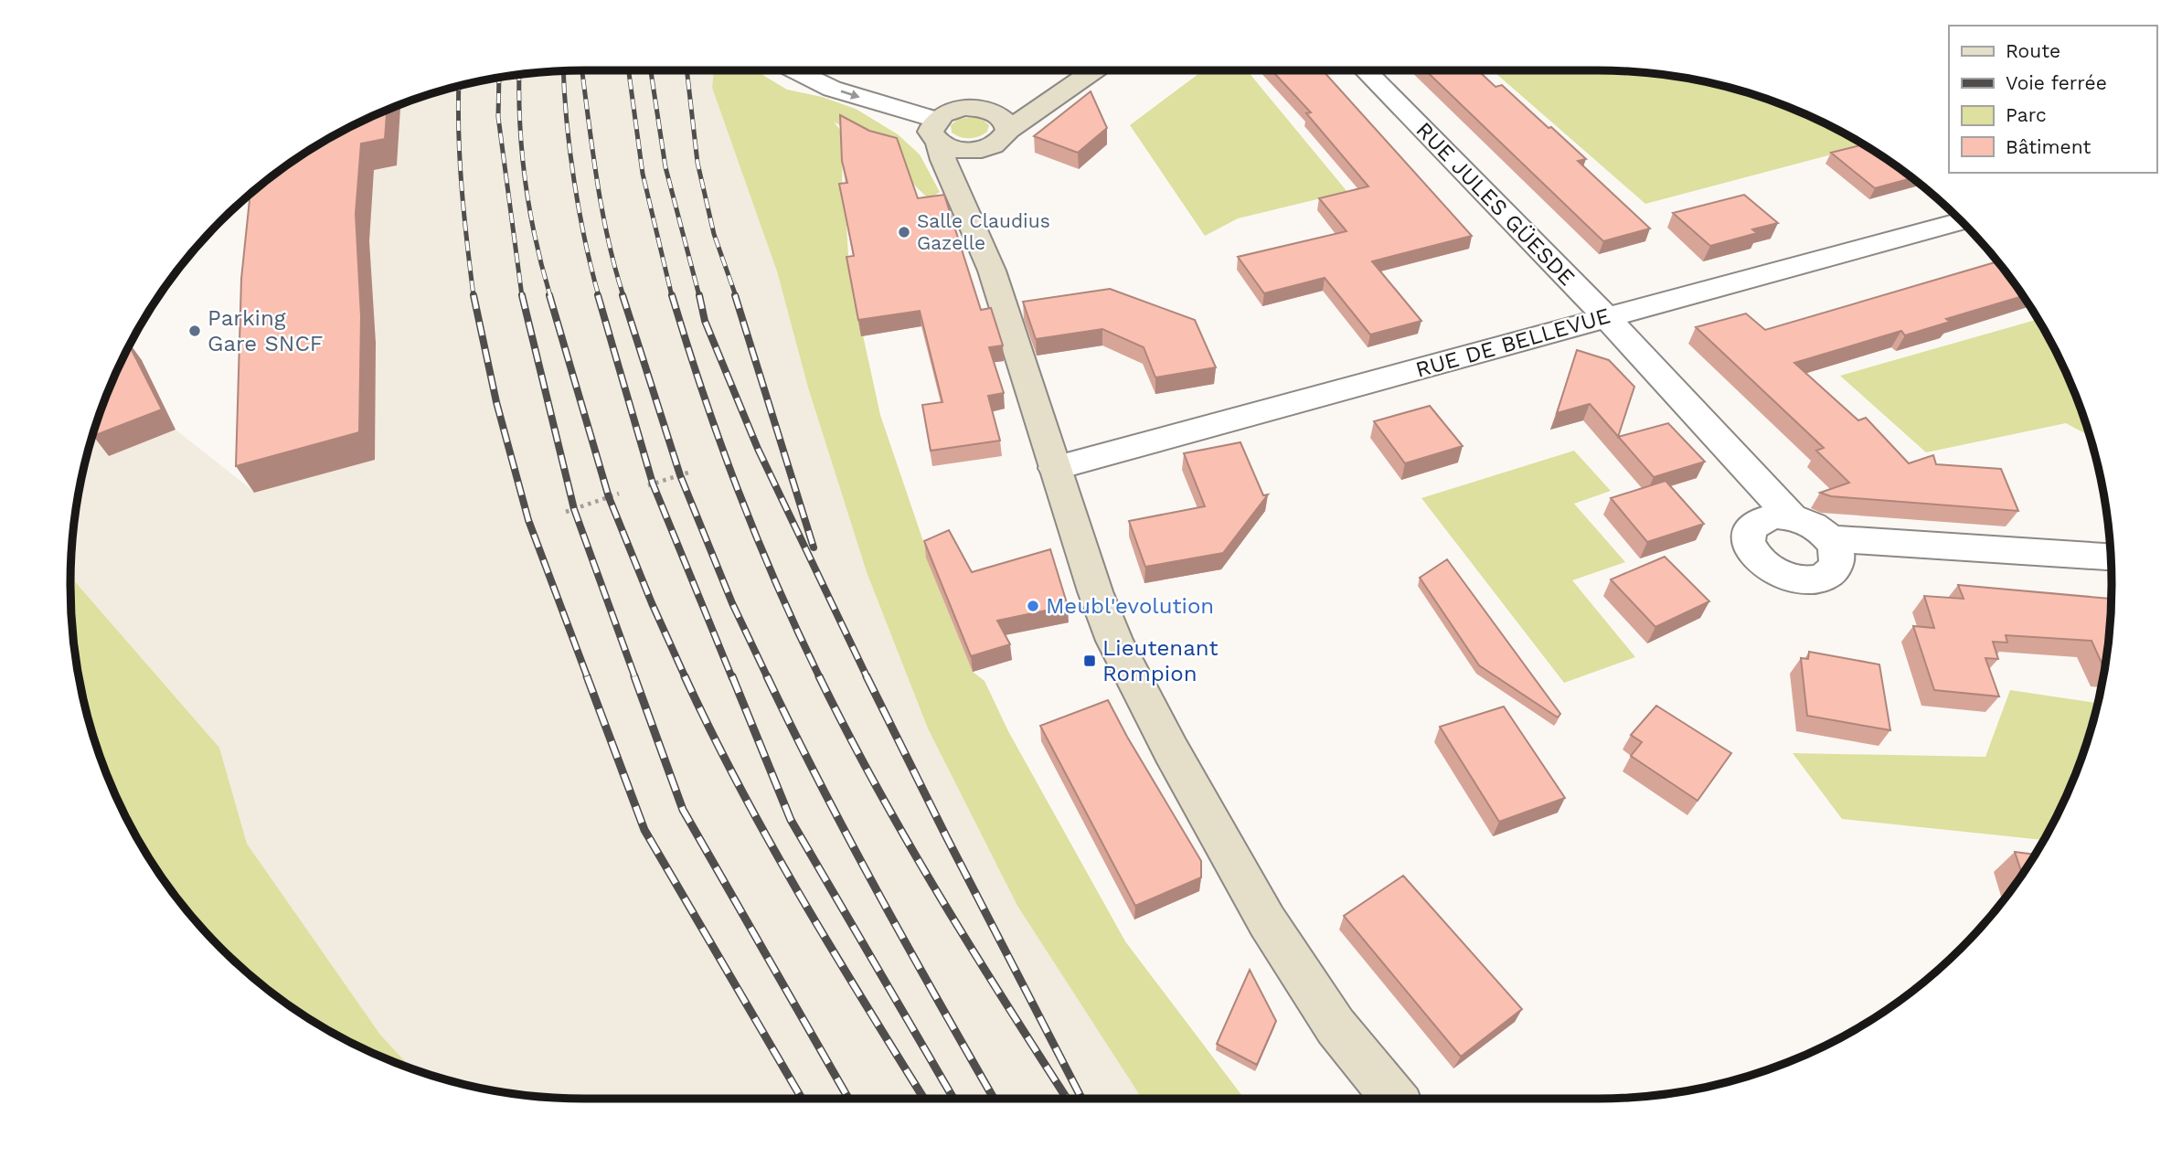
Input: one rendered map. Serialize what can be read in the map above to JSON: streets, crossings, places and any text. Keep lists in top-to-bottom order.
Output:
{
  "streets": {
    "street": ["RUE JULES GÜESDE", "RUE DE BELLEVUE"]
  },
  "crossings": [
    ["RUE JULES GÜESDE", "RUE DE BELLEVUE"]
  ],
  "places": {
    "other": ["Salle Claudius Gazelle", "Parking Gare SNCF", "Meubl'evolution"],
    "transit": ["Lieutenant Rompion"]
  },
  "legend": [
    "Route",
    "Voie ferrée",
    "Parc",
    "Bâtiment"
  ]
}
